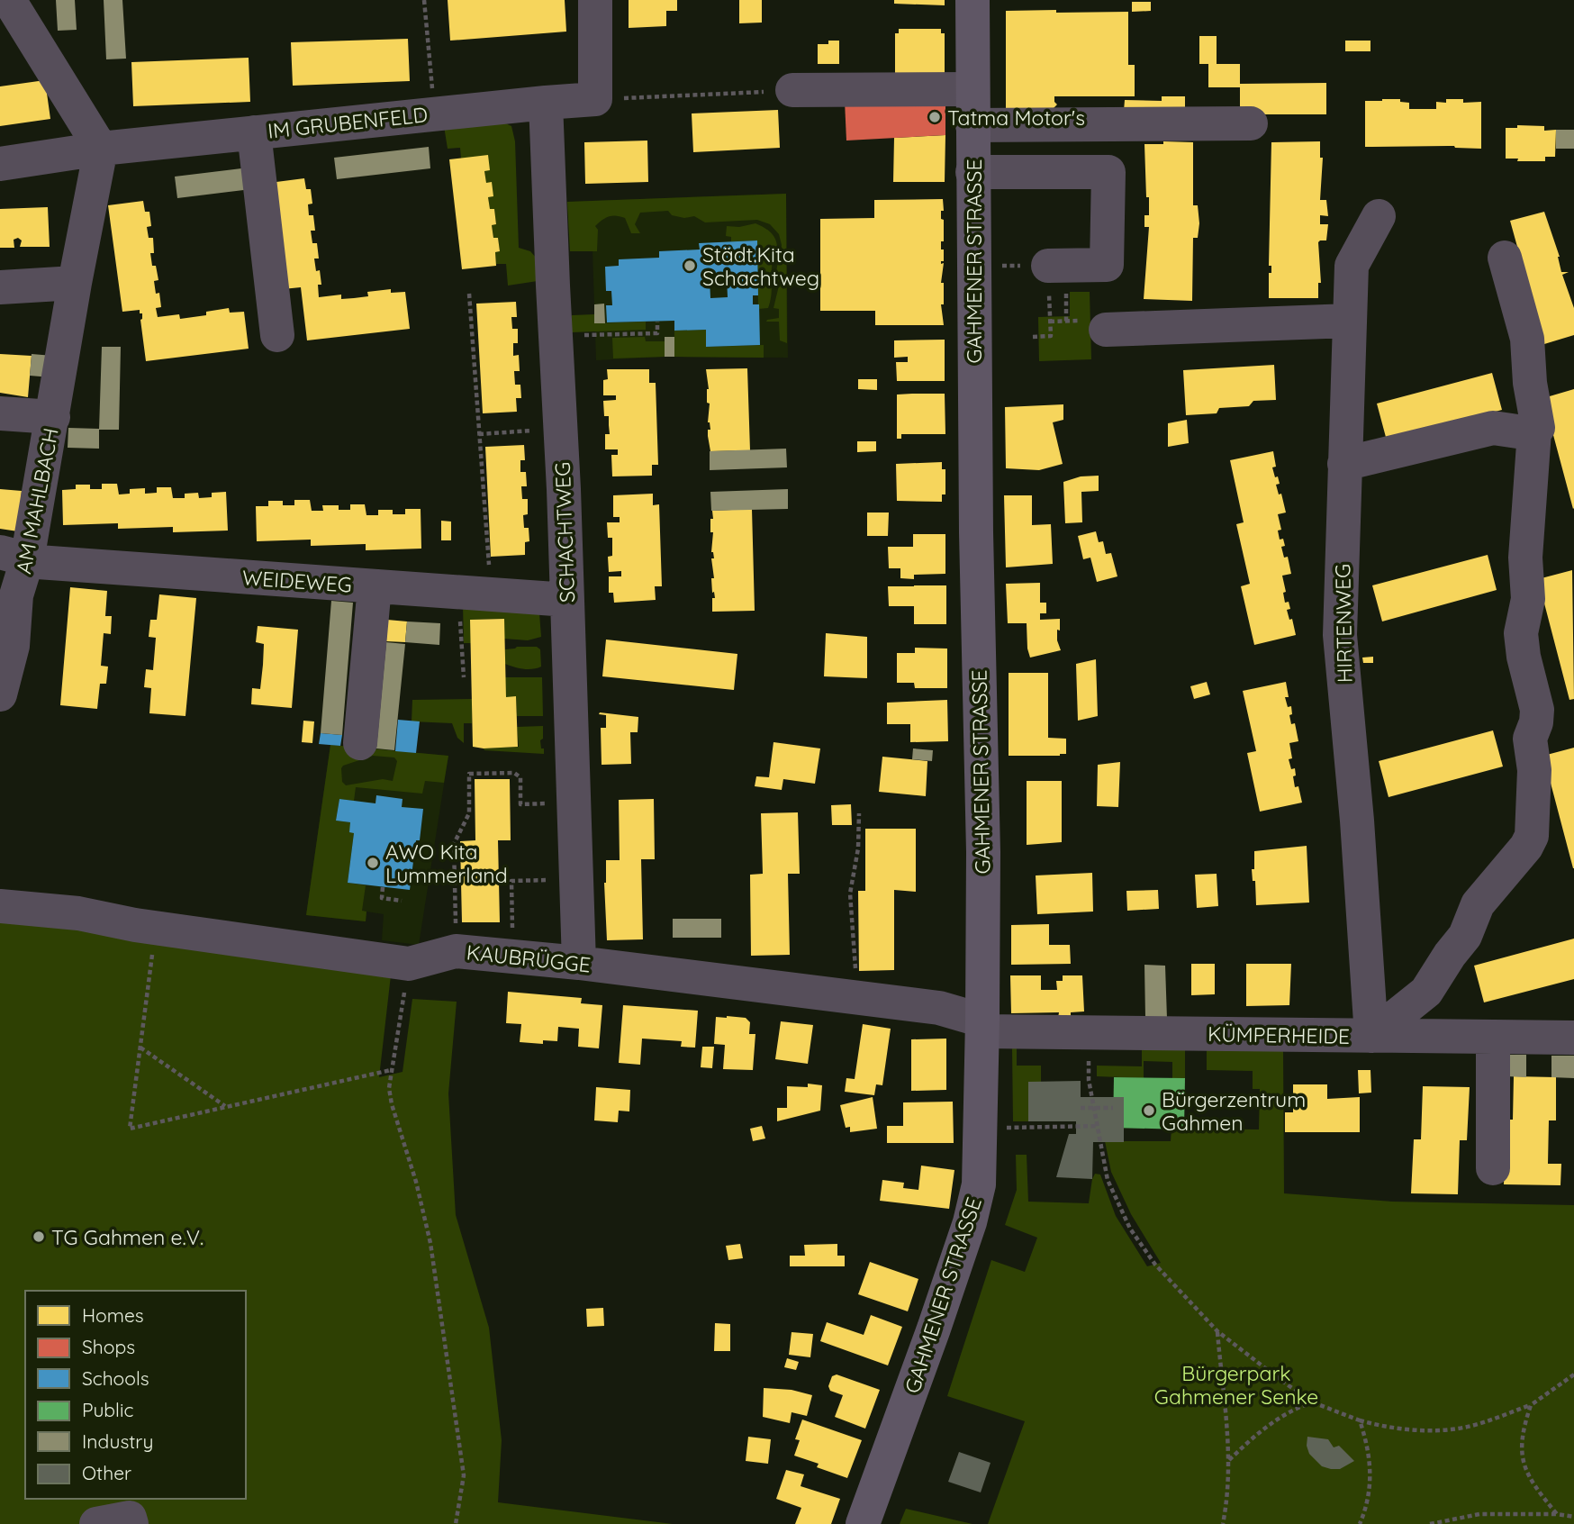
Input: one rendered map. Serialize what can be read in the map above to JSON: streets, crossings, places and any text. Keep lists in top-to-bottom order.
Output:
{
  "streets": {
    "main road": ["GAHMENER STRASSE"],
    "street": [
      "IM GRUBENFELD",
      "AM MAHLBACH",
      "SCHACHTWEG",
      "WEIDEWEG",
      "HIRTENWEG",
      "KAUBRÜGGE",
      "KÜMPERHEIDE"
    ]
  },
  "crossings": [
    ["IM GRUBENFELD", "AM MAHLBACH"],
    ["IM GRUBENFELD", "SCHACHTWEG"],
    ["GAHMENER STRASSE", "KAUBRÜGGE"],
    ["GAHMENER STRASSE", "KÜMPERHEIDE"],
    ["AM MAHLBACH", "WEIDEWEG"],
    ["SCHACHTWEG", "WEIDEWEG"],
    ["SCHACHTWEG", "KAUBRÜGGE"],
    ["HIRTENWEG", "KÜMPERHEIDE"],
    ["KAUBRÜGGE", "KÜMPERHEIDE"]
  ],
  "parks": ["Bürgerpark Gahmener Senke"],
  "places": [
    "Tatma Motor's",
    "Städt.Kita Schachtweg",
    "AWO Kita Lummerland",
    "Bürgerzentrum Gahmen",
    "TG Gahmen e.V."
  ],
  "legend": [
    "Homes",
    "Shops",
    "Schools",
    "Public",
    "Industry",
    "Other"
  ]
}
